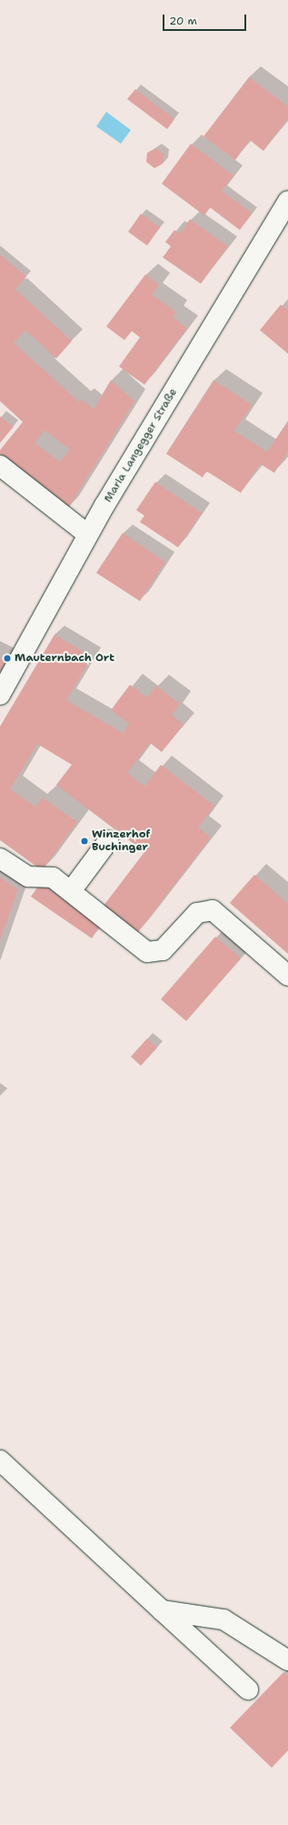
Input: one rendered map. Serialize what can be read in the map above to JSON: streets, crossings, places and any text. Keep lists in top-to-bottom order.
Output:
{
  "streets": {
    "street": ["Maria Langegger Straße"]
  },
  "places": ["Mauternbach Ort", "Winzerhof Buchinger"],
  "scale_bar": "20 m"
}
